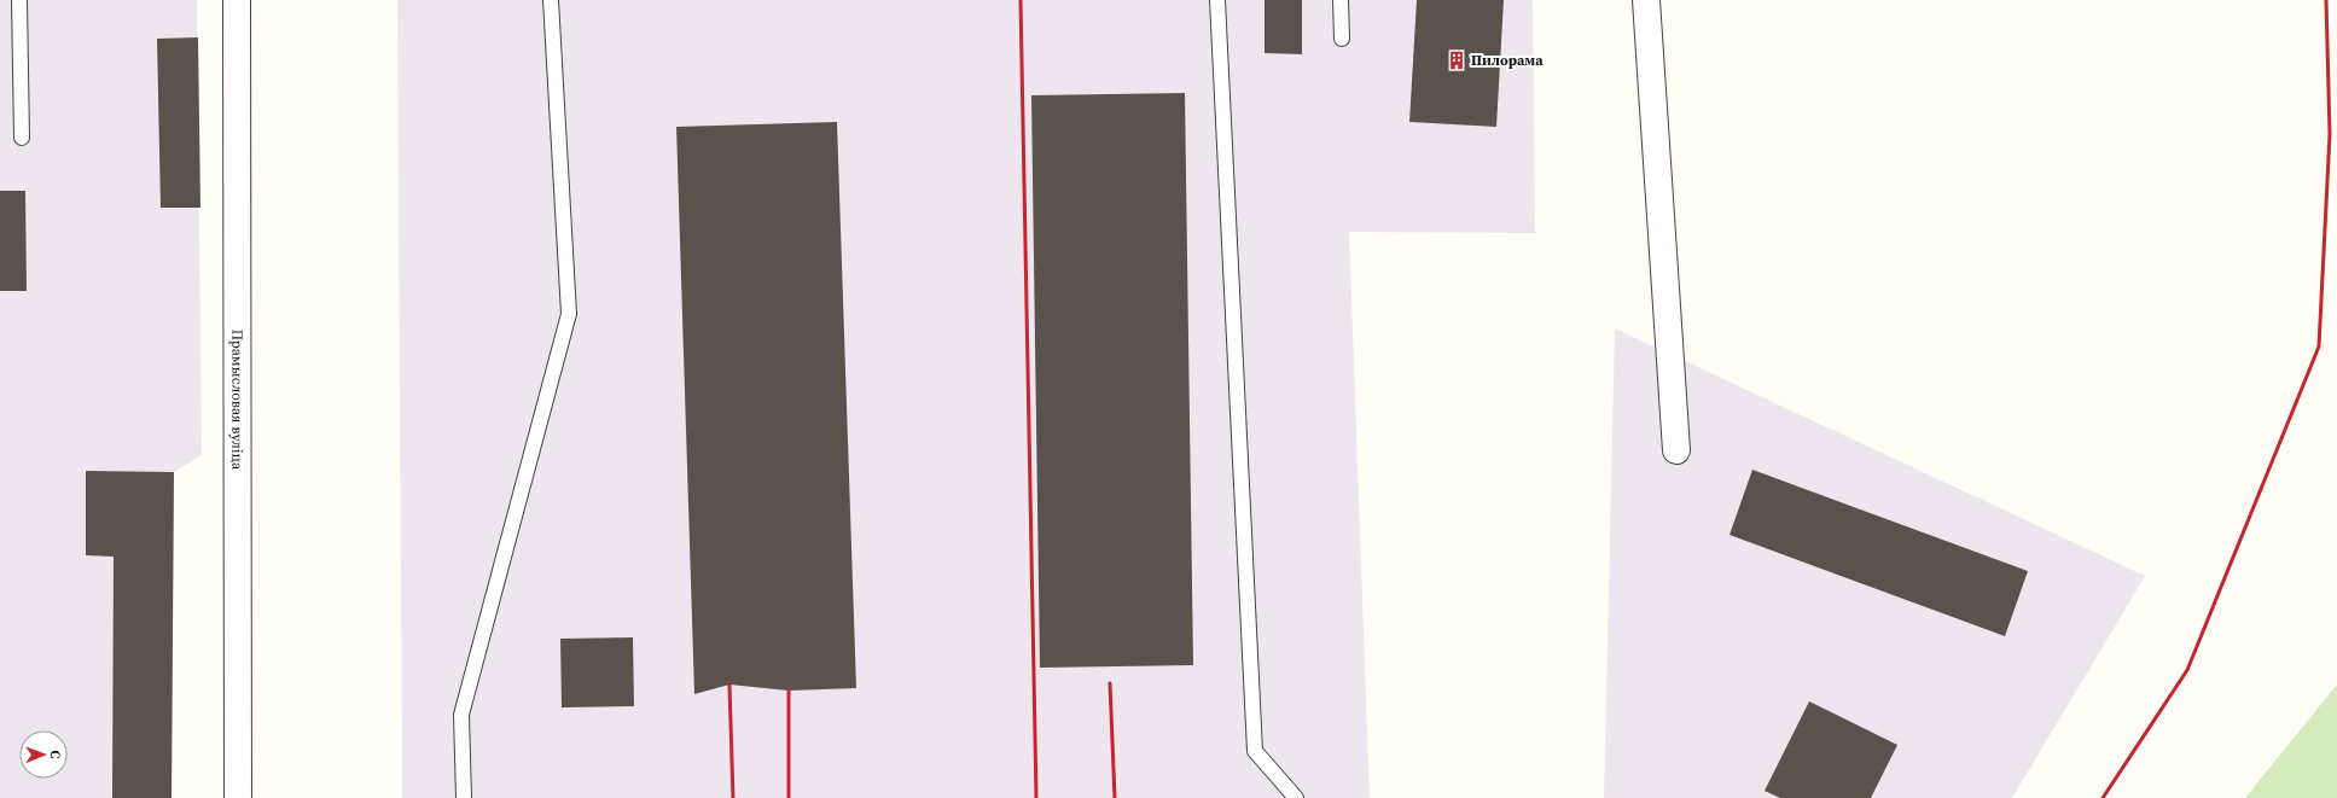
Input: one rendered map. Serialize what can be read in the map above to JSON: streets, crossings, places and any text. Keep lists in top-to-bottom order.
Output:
{
  "streets": {
    "street": ["Прамысловая вуліца"]
  },
  "places": {
    "building": ["Пилорама"]
  },
  "north": "right"
}
